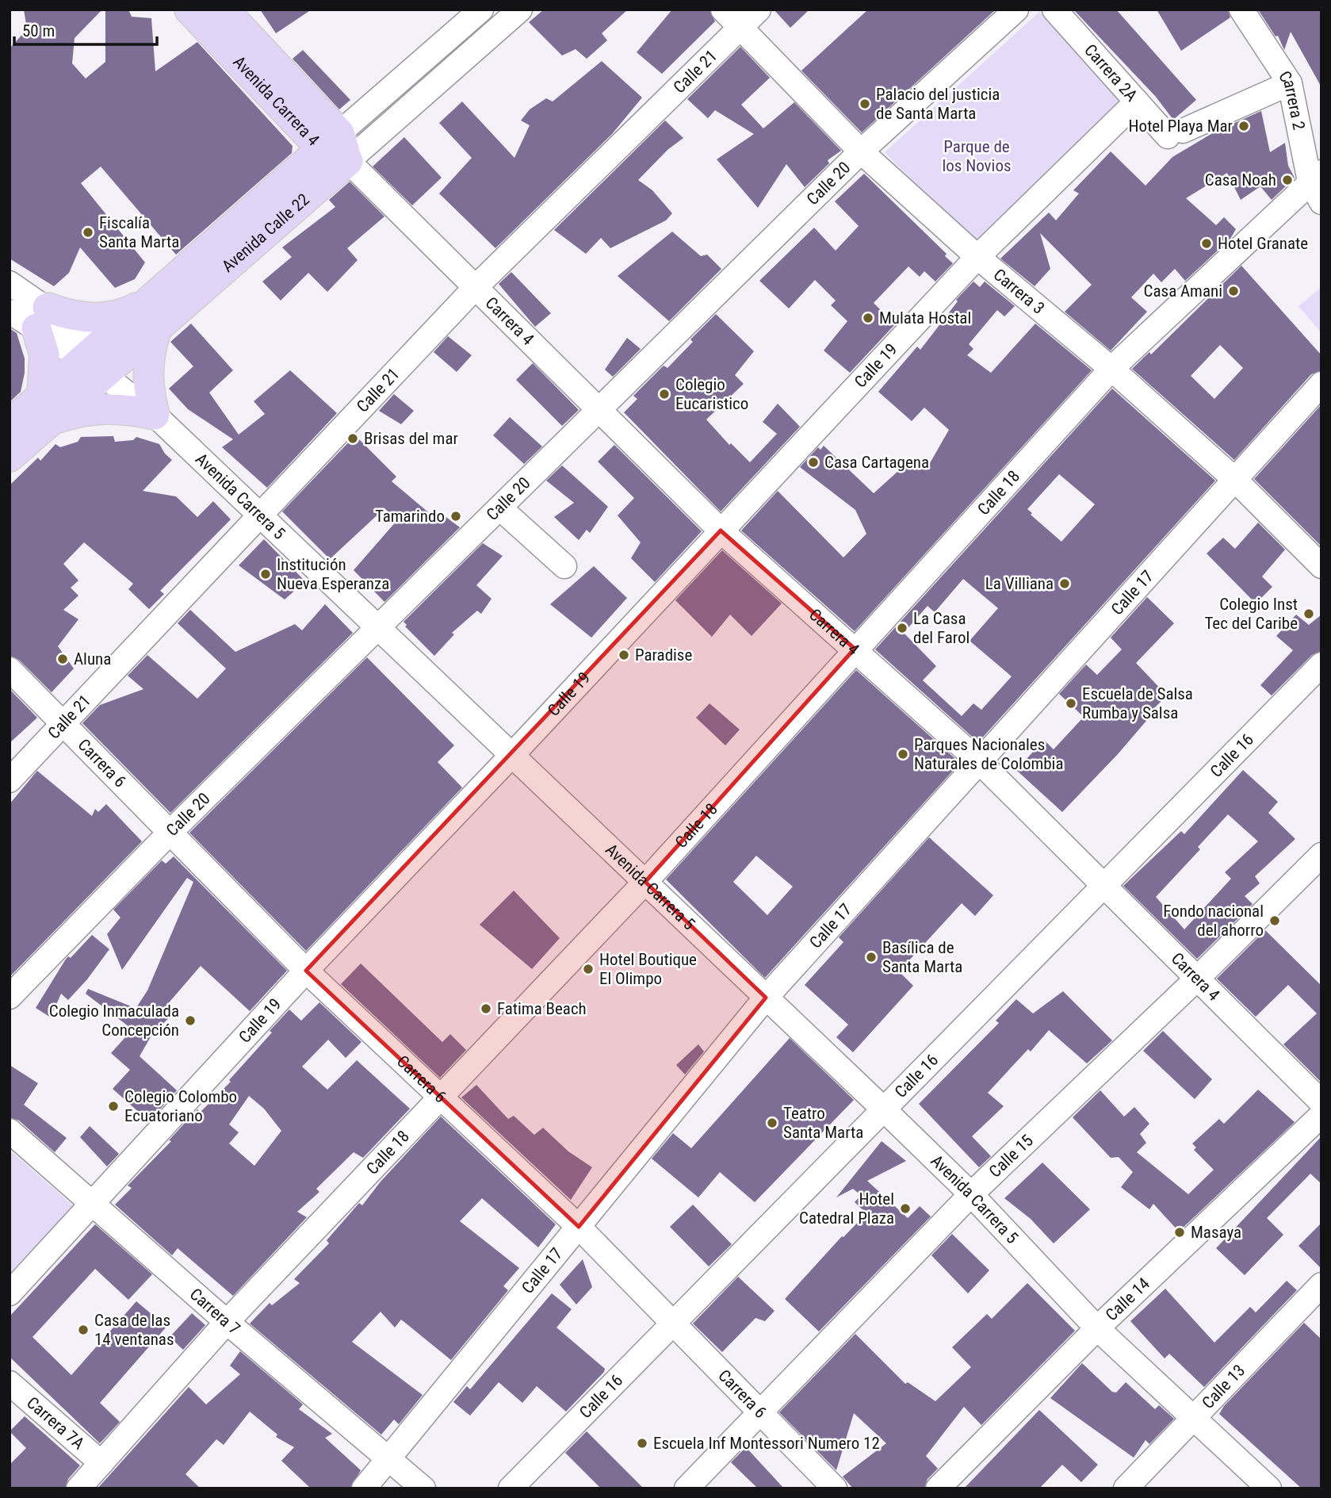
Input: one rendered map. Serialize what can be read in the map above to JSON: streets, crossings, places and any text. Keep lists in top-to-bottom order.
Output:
{
  "streets": {
    "main road": ["Avenida Carrera 4", "Avenida Calle 22"],
    "street": [
      "Calle 21",
      "Carrera 2A",
      "Carrera 2",
      "Calle 20",
      "Carrera 3",
      "Carrera 4",
      "Calle 19",
      "Calle 18",
      "Avenida Carrera 5",
      "Calle 17",
      "Calle 16",
      "Carrera 6",
      "Calle 15",
      "Calle 14",
      "Carrera 7",
      "Calle 13",
      "Carrera 7A"
    ]
  },
  "crossings": [
    ["Calle 21", "Carrera 3"],
    ["Calle 21", "Carrera 4"],
    ["Calle 21", "Avenida Carrera 5"],
    ["Calle 21", "Carrera 6"],
    ["Carrera 2A", "Carrera 2"],
    ["Carrera 2A", "Calle 19"],
    ["Avenida Carrera 4", "Avenida Calle 22"],
    ["Avenida Carrera 4", "Carrera 4"],
    ["Carrera 2", "Calle 18"],
    ["Calle 20", "Carrera 3"],
    ["Calle 20", "Carrera 4"],
    ["Calle 20", "Avenida Carrera 5"],
    ["Calle 20", "Carrera 6"],
    ["Avenida Calle 22", "Carrera 4"],
    ["Avenida Calle 22", "Avenida Carrera 5"],
    ["Carrera 3", "Calle 19"],
    ["Carrera 3", "Calle 18"],
    ["Carrera 3", "Calle 17"],
    ["Carrera 4", "Calle 19"],
    ["Carrera 4", "Calle 18"],
    ["Carrera 4", "Calle 17"],
    ["Carrera 4", "Calle 16"],
    ["Carrera 4", "Calle 15"],
    ["Carrera 4", "Calle 14"],
    ["Calle 19", "Avenida Carrera 5"],
    ["Calle 19", "Carrera 6"],
    ["Calle 19", "Carrera 7"],
    ["Calle 18", "Avenida Carrera 5"],
    ["Calle 18", "Carrera 6"],
    ["Calle 18", "Carrera 7"],
    ["Calle 18", "Carrera 7A"],
    ["Avenida Carrera 5", "Calle 17"],
    ["Avenida Carrera 5", "Calle 16"],
    ["Avenida Carrera 5", "Calle 15"],
    ["Avenida Carrera 5", "Calle 14"],
    ["Avenida Carrera 5", "Calle 13"],
    ["Calle 17", "Carrera 6"],
    ["Calle 17", "Carrera 7"],
    ["Calle 16", "Carrera 6"],
    ["Carrera 6", "Calle 15"]
  ],
  "parks": ["Parque de los Novios"],
  "places": [
    "Palacio del justicia de Santa Marta",
    "Hotel Playa Mar",
    "Casa Noah",
    "Fiscalía Santa Marta",
    "Hotel Granate",
    "Casa Amani",
    "Mulata Hostal",
    "Colegio Eucaristico",
    "Brisas del mar",
    "Casa Cartagena",
    "Tamarindo",
    "Institución Nueva Esperanza",
    "La Villiana",
    "Colegio Inst Tec del Caribe",
    "La Casa del Farol",
    "Paradise",
    "Aluna",
    "Escuela de Salsa Rumba y Salsa",
    "Parques Nacionales Naturales de Colombia",
    "Fondo nacional del ahorro",
    "Basílica de Santa Marta",
    "Hotel Boutique El Olimpo",
    "Fatima Beach",
    "Colegio Inmaculada Concepción",
    "Colegio Colombo Ecuatoriano",
    "Teatro Santa Marta",
    "Hotel Catedral Plaza",
    "Masaya",
    "Casa de las 14 ventanas",
    "Escuela Inf Montessori Numero 12"
  ],
  "scale_bar": "50 m"
}
